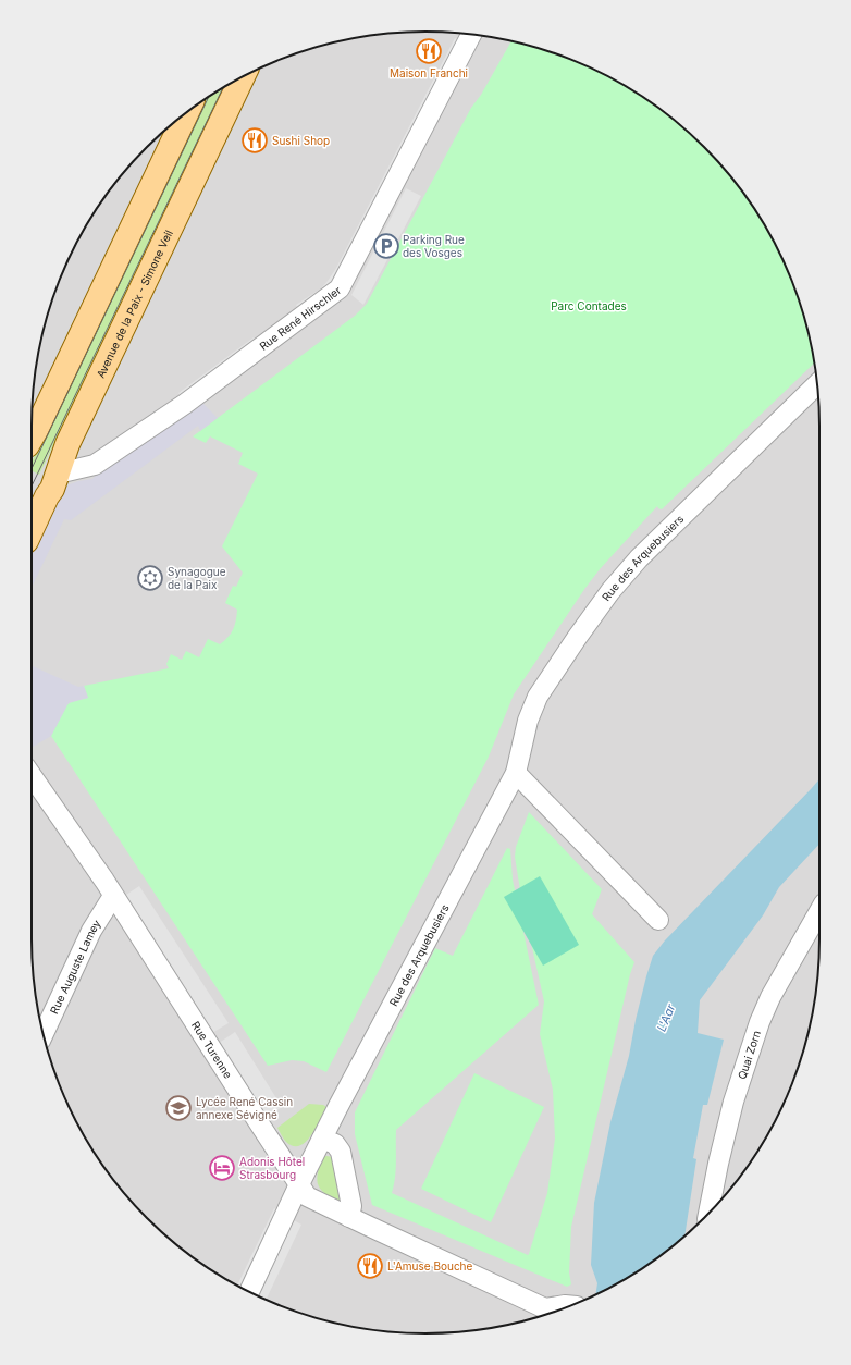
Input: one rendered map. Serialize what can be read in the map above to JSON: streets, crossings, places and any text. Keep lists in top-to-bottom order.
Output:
{
  "streets": {
    "main road": ["Avenue de la Paix - Simone Veil"],
    "street": [
      "Rue René Hirschler",
      "Rue des Arquebusiers",
      "Rue Auguste Lamey",
      "Rue Turenne",
      "Quai Zorn"
    ]
  },
  "crossings": [
    ["Avenue de la Paix - Simone Veil", "Rue René Hirschler"],
    ["Rue des Arquebusiers", "Rue Turenne"],
    ["Rue Auguste Lamey", "Rue Turenne"]
  ],
  "water": ["L'Aar"],
  "parks": ["Parc Contades"],
  "places": {
    "restaurant": ["Maison Franchi", "Sushi Shop", "L'Amuse Bouche"],
    "parking": ["Parking Rue des Vosges"],
    "synagogue": ["Synagogue de la Paix"],
    "school or university": ["Lycée René Cassin annexe Sévigné"],
    "hotel": ["Adonis Hôtel Strasbourg"]
  }
}
